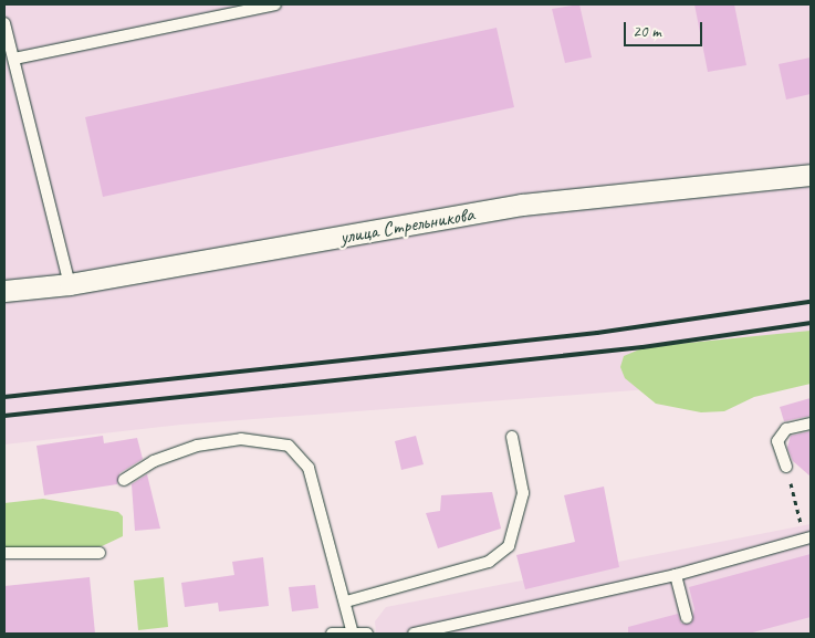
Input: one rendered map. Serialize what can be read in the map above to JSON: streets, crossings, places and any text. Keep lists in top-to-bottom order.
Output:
{
  "streets": {
    "street": ["улица Стрельникова"]
  },
  "scale_bar": "20 m"
}
